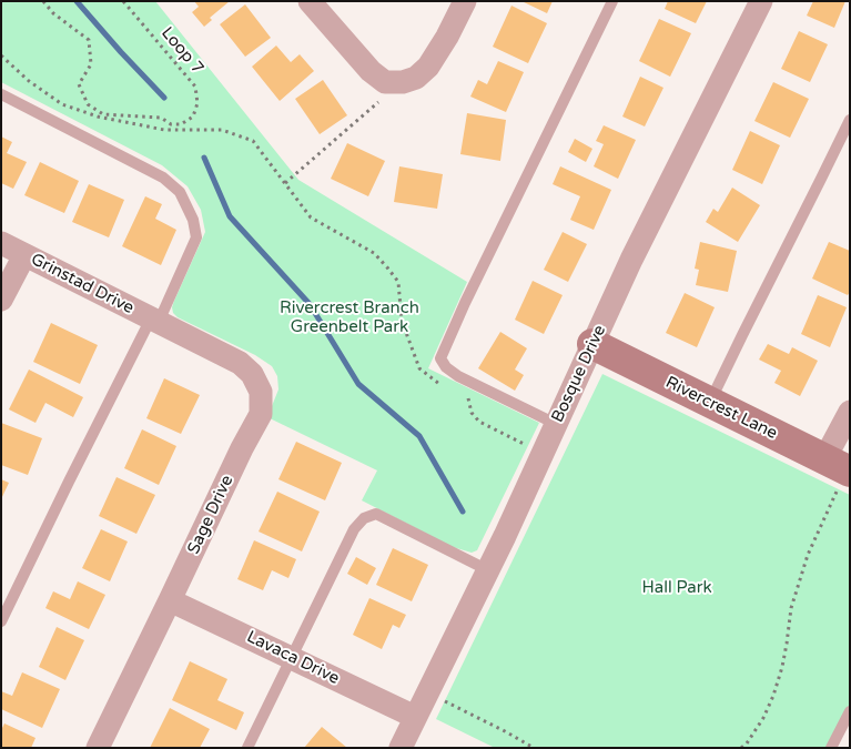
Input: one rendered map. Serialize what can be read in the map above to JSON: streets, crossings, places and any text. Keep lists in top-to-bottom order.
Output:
{
  "streets": {
    "street": [
      "Grinstad Drive",
      "Bosque Drive",
      "Rivercrest Lane",
      "Sage Drive",
      "Lavaca Drive"
    ],
    "path": ["Loop 7"]
  },
  "crossings": [
    ["Grinstad Drive", "Sage Drive"],
    ["Bosque Drive", "Rivercrest Lane"],
    ["Bosque Drive", "Lavaca Drive"],
    ["Sage Drive", "Lavaca Drive"]
  ],
  "parks": ["Rivercrest Branch Greenbelt Park", "Hall Park"]
}
